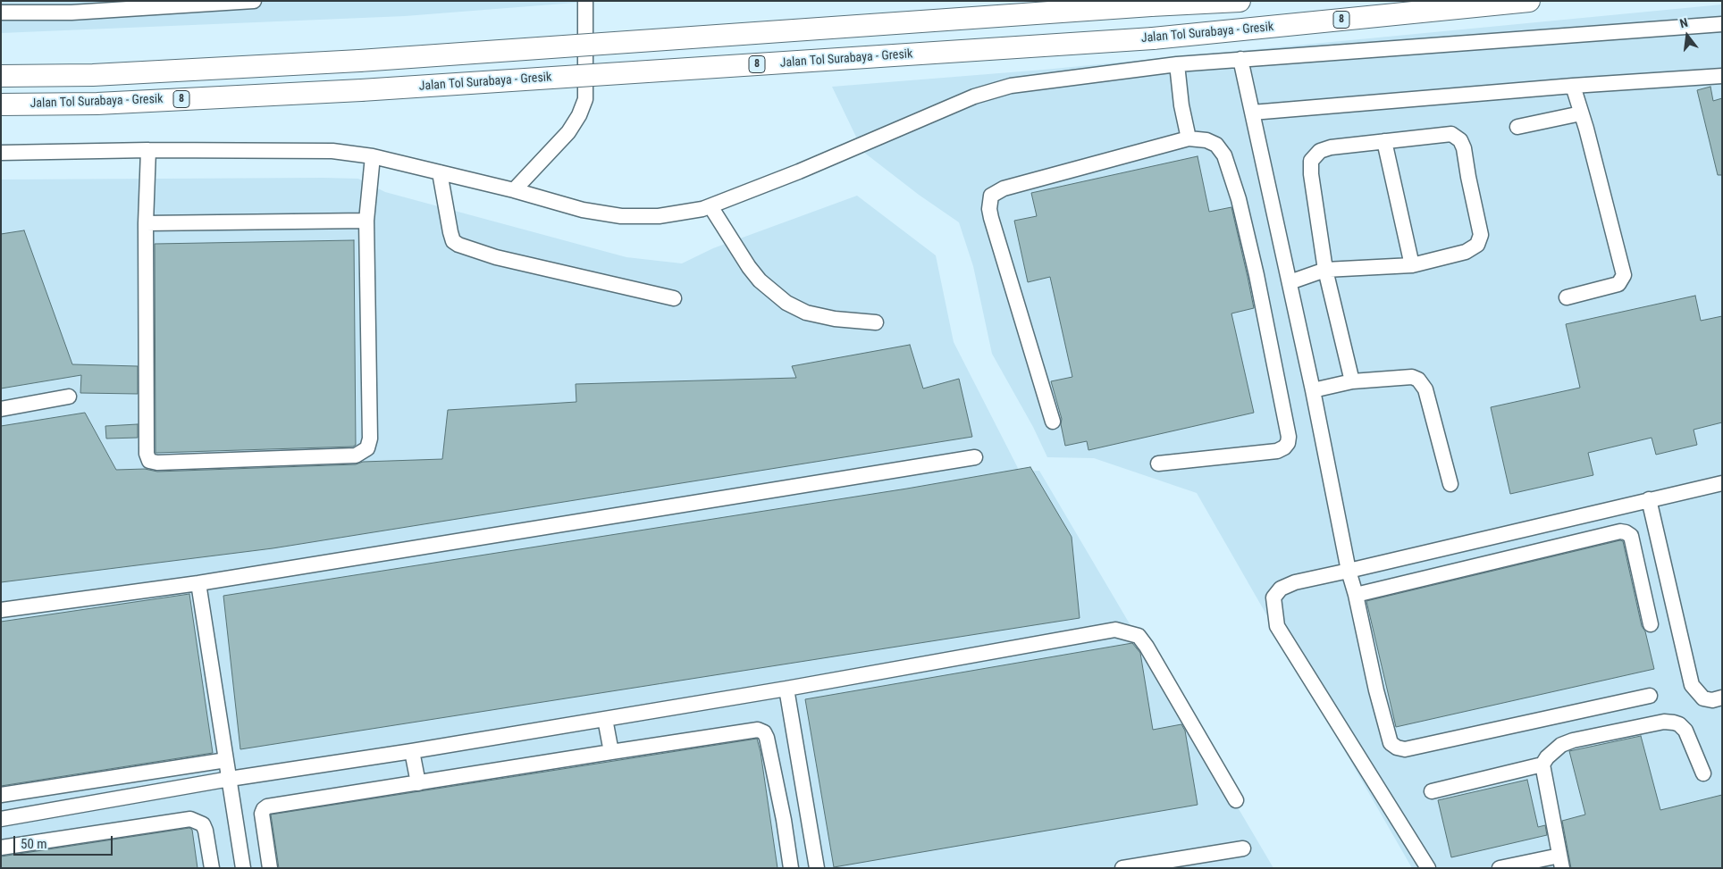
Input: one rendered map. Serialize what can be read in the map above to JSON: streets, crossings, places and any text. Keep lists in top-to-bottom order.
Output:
{
  "streets": {
    "highway": ["8", "Jalan Tol Surabaya - Gresik"]
  },
  "scale_bar": "50 m",
  "north": "top"
}
